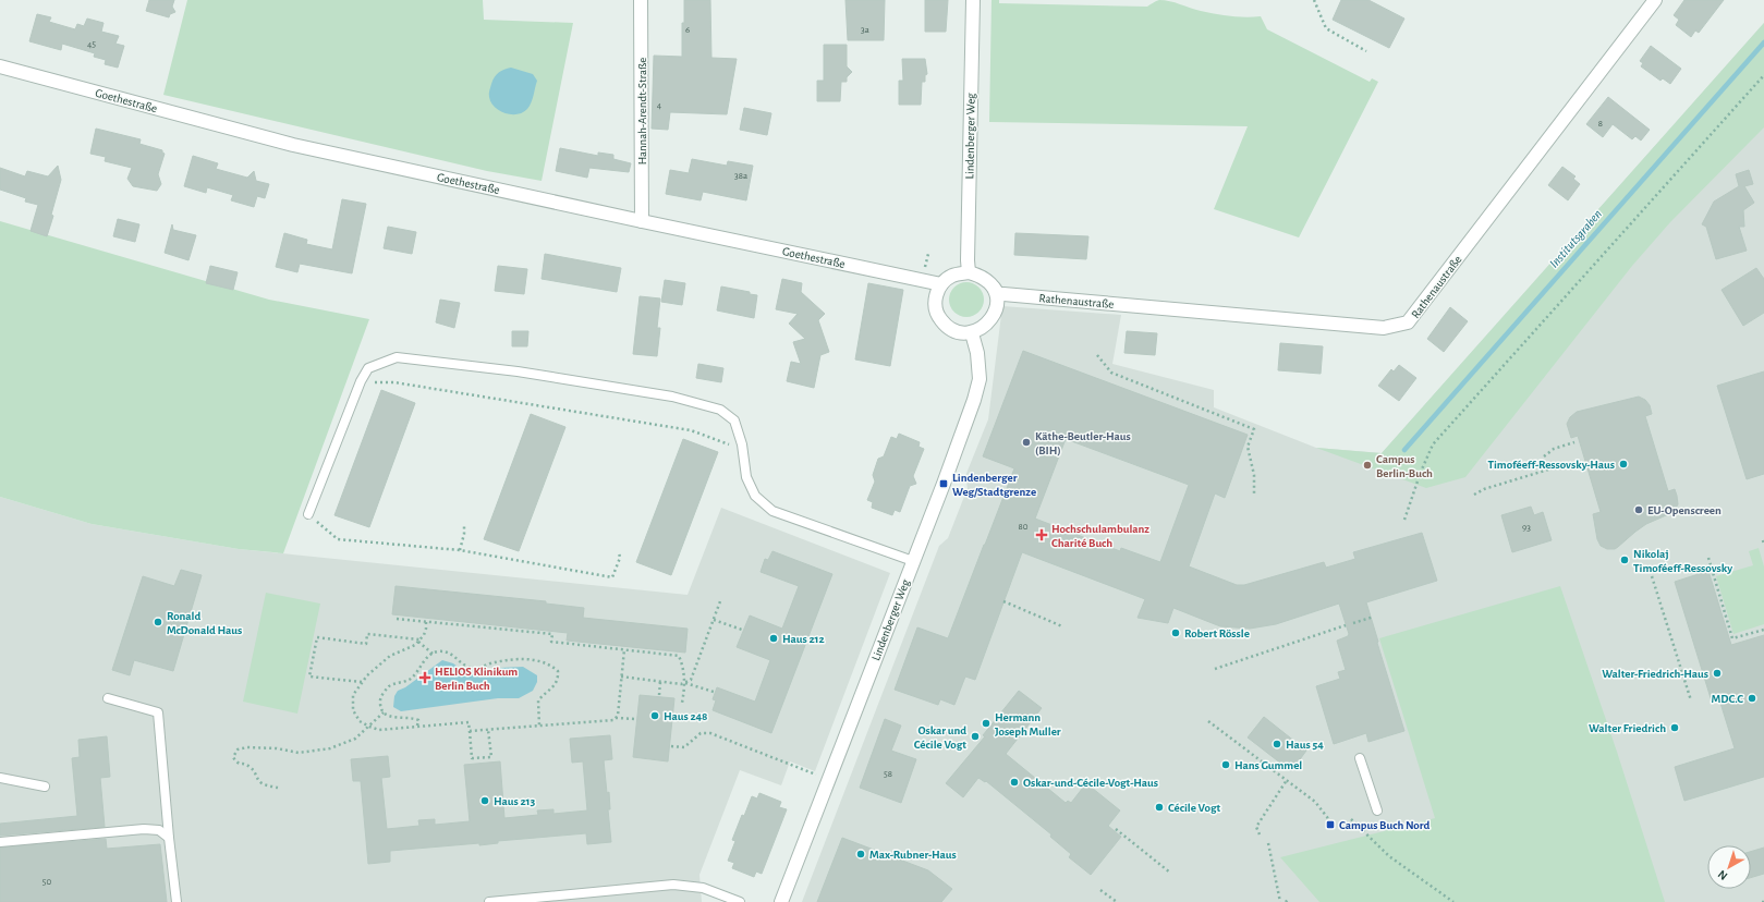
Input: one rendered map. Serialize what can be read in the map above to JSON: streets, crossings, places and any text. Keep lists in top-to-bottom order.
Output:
{
  "streets": {
    "street": [
      "Goethestraße",
      "Hannah-Arendt-Straße",
      "Lindenberger Weg",
      "Rathenaustraße"
    ]
  },
  "crossings": [
    ["Goethestraße", "Hannah-Arendt-Straße"],
    ["Goethestraße", "Lindenberger Weg"],
    ["Goethestraße", "Rathenaustraße"],
    ["Lindenberger Weg", "Rathenaustraße"]
  ],
  "water": ["Institutsgraben"],
  "places": {
    "other": [
      "Käthe-Beutler-Haus (BIH)",
      "Timoféeff-Ressovsky-Haus",
      "Campus Berlin-Buch",
      "EU-Openscreen",
      "Nikolaj Timoféeff-Ressovsky",
      "Ronald McDonald Haus",
      "Robert Rössle",
      "Haus 212",
      "Walter-Friedrich-Haus",
      "MDC.C",
      "Haus 248",
      "Hermann Joseph Muller",
      "Walter Friedrich",
      "Oskar und Cécile Vogt",
      "Haus 54",
      "Hans Gummel",
      "Oskar-und-Cécile-Vogt-Haus",
      "Haus 213",
      "Cécile Vogt",
      "Max-Rubner-Haus"
    ],
    "transit": ["Lindenberger Weg/Stadtgrenze", "Campus Buch Nord"],
    "health": ["Hochschulambulanz Charité Buch", "HELIOS Klinikum Berlin Buch"]
  },
  "house_numbers": [
    "6",
    "3a",
    "45",
    "4",
    "8",
    "38a",
    "80",
    "93",
    "58",
    "50"
  ],
  "north": "bottom left"
}
